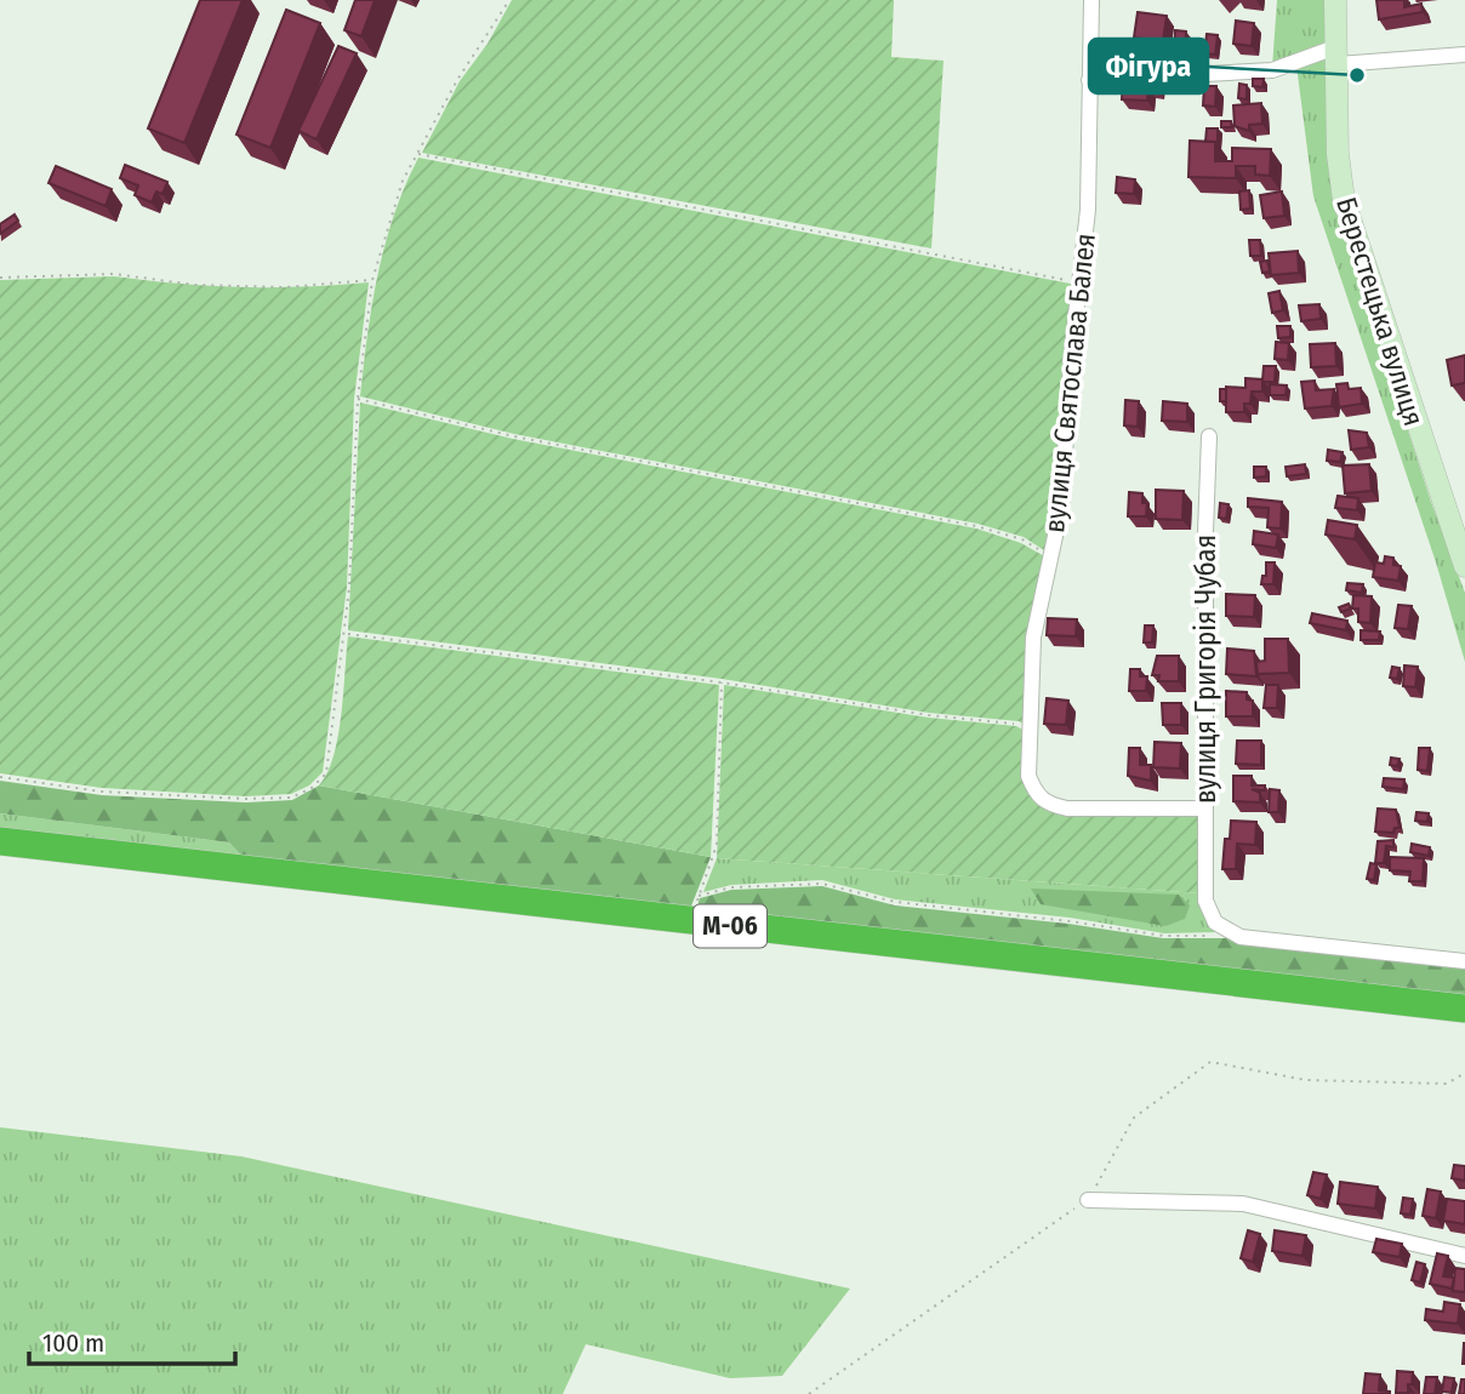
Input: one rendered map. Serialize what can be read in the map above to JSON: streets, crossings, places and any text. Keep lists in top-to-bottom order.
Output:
{
  "streets": {
    "highway": ["М-06"],
    "main road": ["Берестецька вулиця"],
    "street": ["вулиця Святослава Балея", "вулиця Григорія Чубая"]
  },
  "crossings": [
    ["вулиця Святослава Балея", "вулиця Григорія Чубая"]
  ],
  "places": ["Фігура"],
  "scale_bar": "100 m"
}
